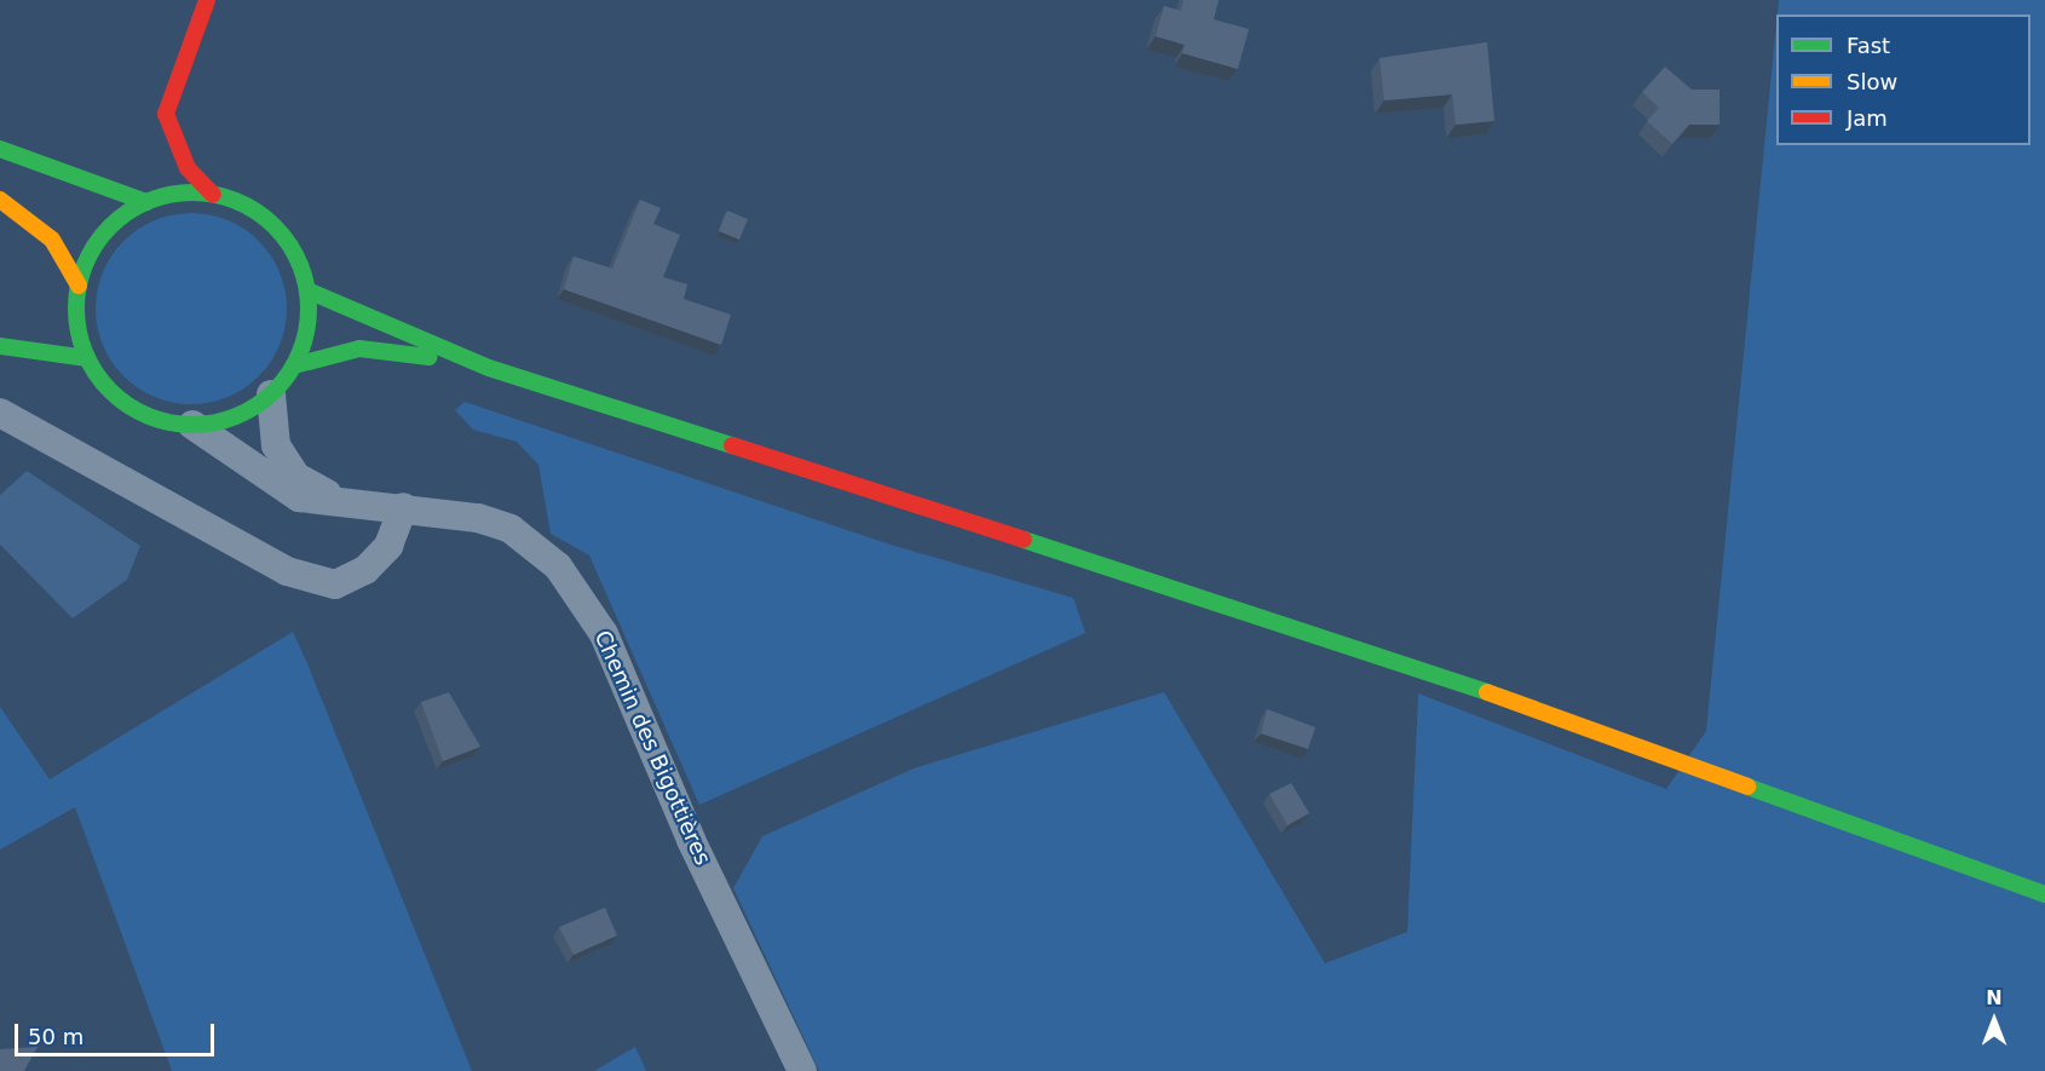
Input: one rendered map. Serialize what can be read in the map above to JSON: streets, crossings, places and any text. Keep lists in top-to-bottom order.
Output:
{
  "streets": {
    "street": ["Chemin des Bigottières"]
  },
  "legend": ["Fast", "Slow", "Jam"],
  "scale_bar": "50 m",
  "north": "top"
}
